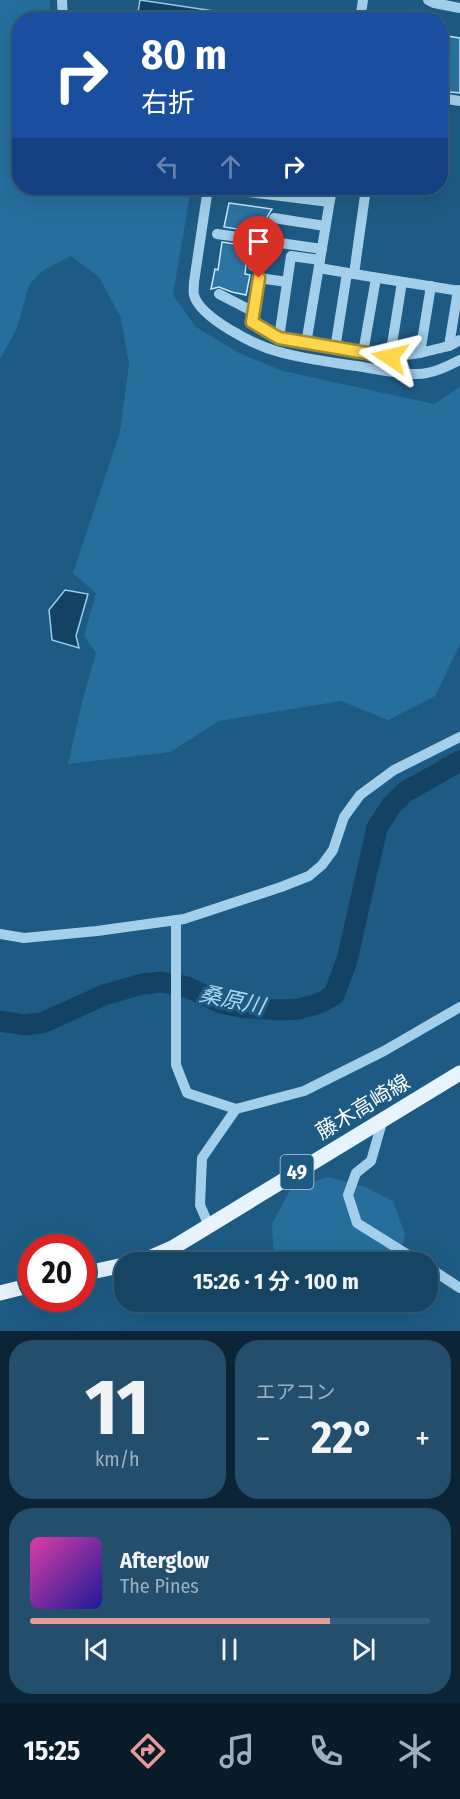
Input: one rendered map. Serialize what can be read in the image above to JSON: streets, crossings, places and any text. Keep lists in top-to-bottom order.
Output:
{
  "streets": {
    "main road": ["藤木高崎線", "49"]
  },
  "water": ["桑原川"],
  "page": {
    "turn": ["80 m", "右折"],
    "limit": "20",
    "trip": "15:26 · 1 分 · 100 m",
    "tile": [
      ["11", "km/h"],
      "エアコン"
    ],
    "heat": ["−", "22°", "+"],
    "song": ["Afterglow", "The Pines"],
    "tabs": "15:25"
  }
}
